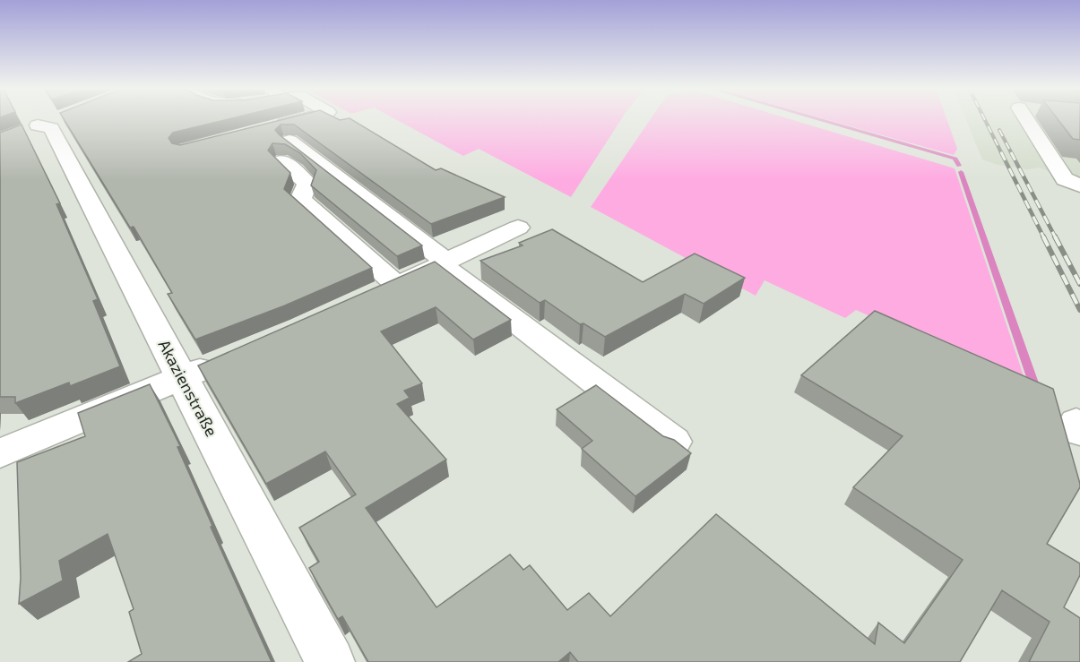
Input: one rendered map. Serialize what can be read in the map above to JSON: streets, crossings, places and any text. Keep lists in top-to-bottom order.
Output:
{
  "streets": {
    "street": ["Akazienstraße"]
  }
}
